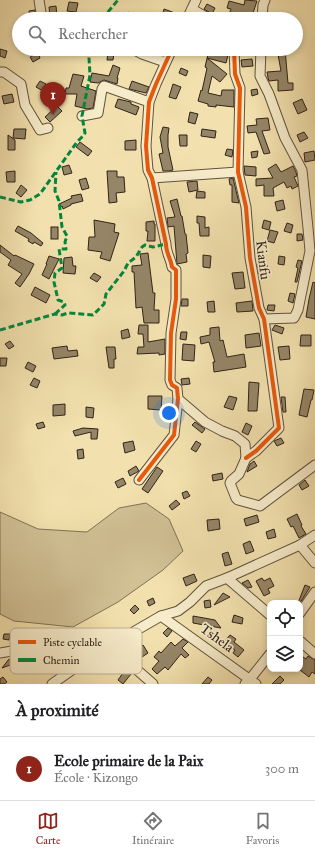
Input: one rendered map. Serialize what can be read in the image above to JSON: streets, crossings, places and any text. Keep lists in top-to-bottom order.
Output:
{
  "streets": {
    "street": ["Kianfu", "Tshela"]
  },
  "legend": ["Piste cyclable", "Chemin"],
  "page": {
    "search": "Rechercher",
    "pins": "1",
    "heading": "À proximité",
    "list": [
      {
        "mark": "1",
        "name": "Ecole primaire de la Paix",
        "note": "École · Kizongo",
        "value": "300 m"
      }
    ],
    "nav": ["Carte", "Itinéraire", "Favoris"]
  }
}
